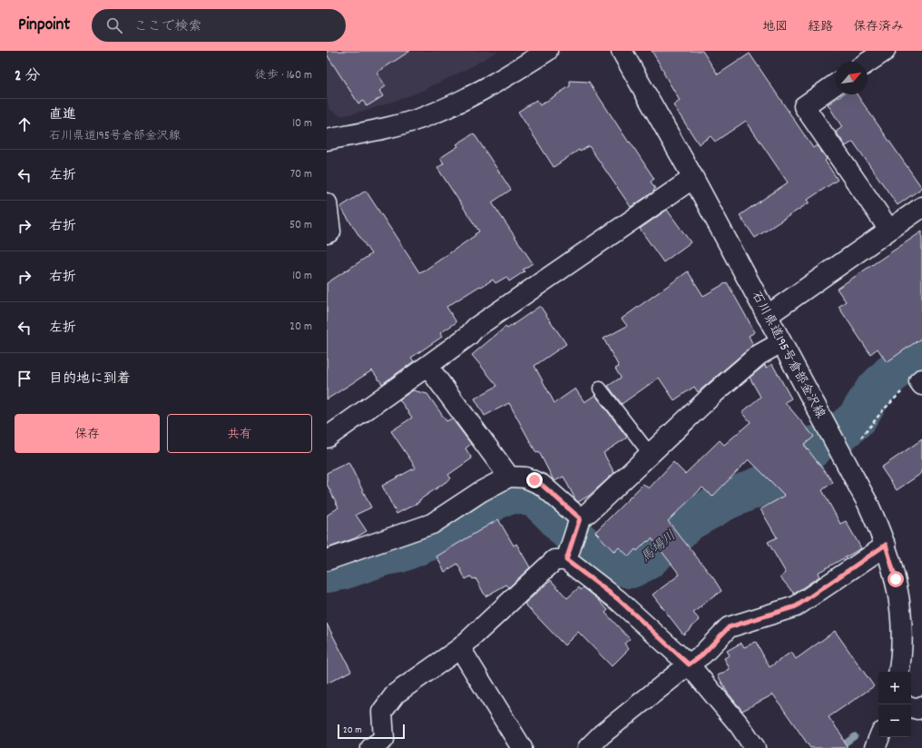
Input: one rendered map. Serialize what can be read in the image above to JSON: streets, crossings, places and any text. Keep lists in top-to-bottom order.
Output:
{
  "streets": {
    "street": ["石川県道195号倉部金沢線"]
  },
  "water": ["馬場川"],
  "scale_bar": "20 m",
  "north": "top right",
  "page": {
    "header": "Pinpoint",
    "search": "ここで検索",
    "nav": ["地図", "経路", "保存済み"],
    "heading": ["2 分", "徒歩 · 160 m"],
    "list": [
      ["直進", "石川県道195号倉部金沢線", "10 m"],
      ["左折", "70 m"],
      ["右折", "50 m"],
      ["右折", "10 m"],
      ["左折", "20 m"],
      "目的地に到着"
    ],
    "buttons": ["保存", "共有"],
    "map_buttons": ["+", "−"],
    "scale": "20 m"
  }
}
